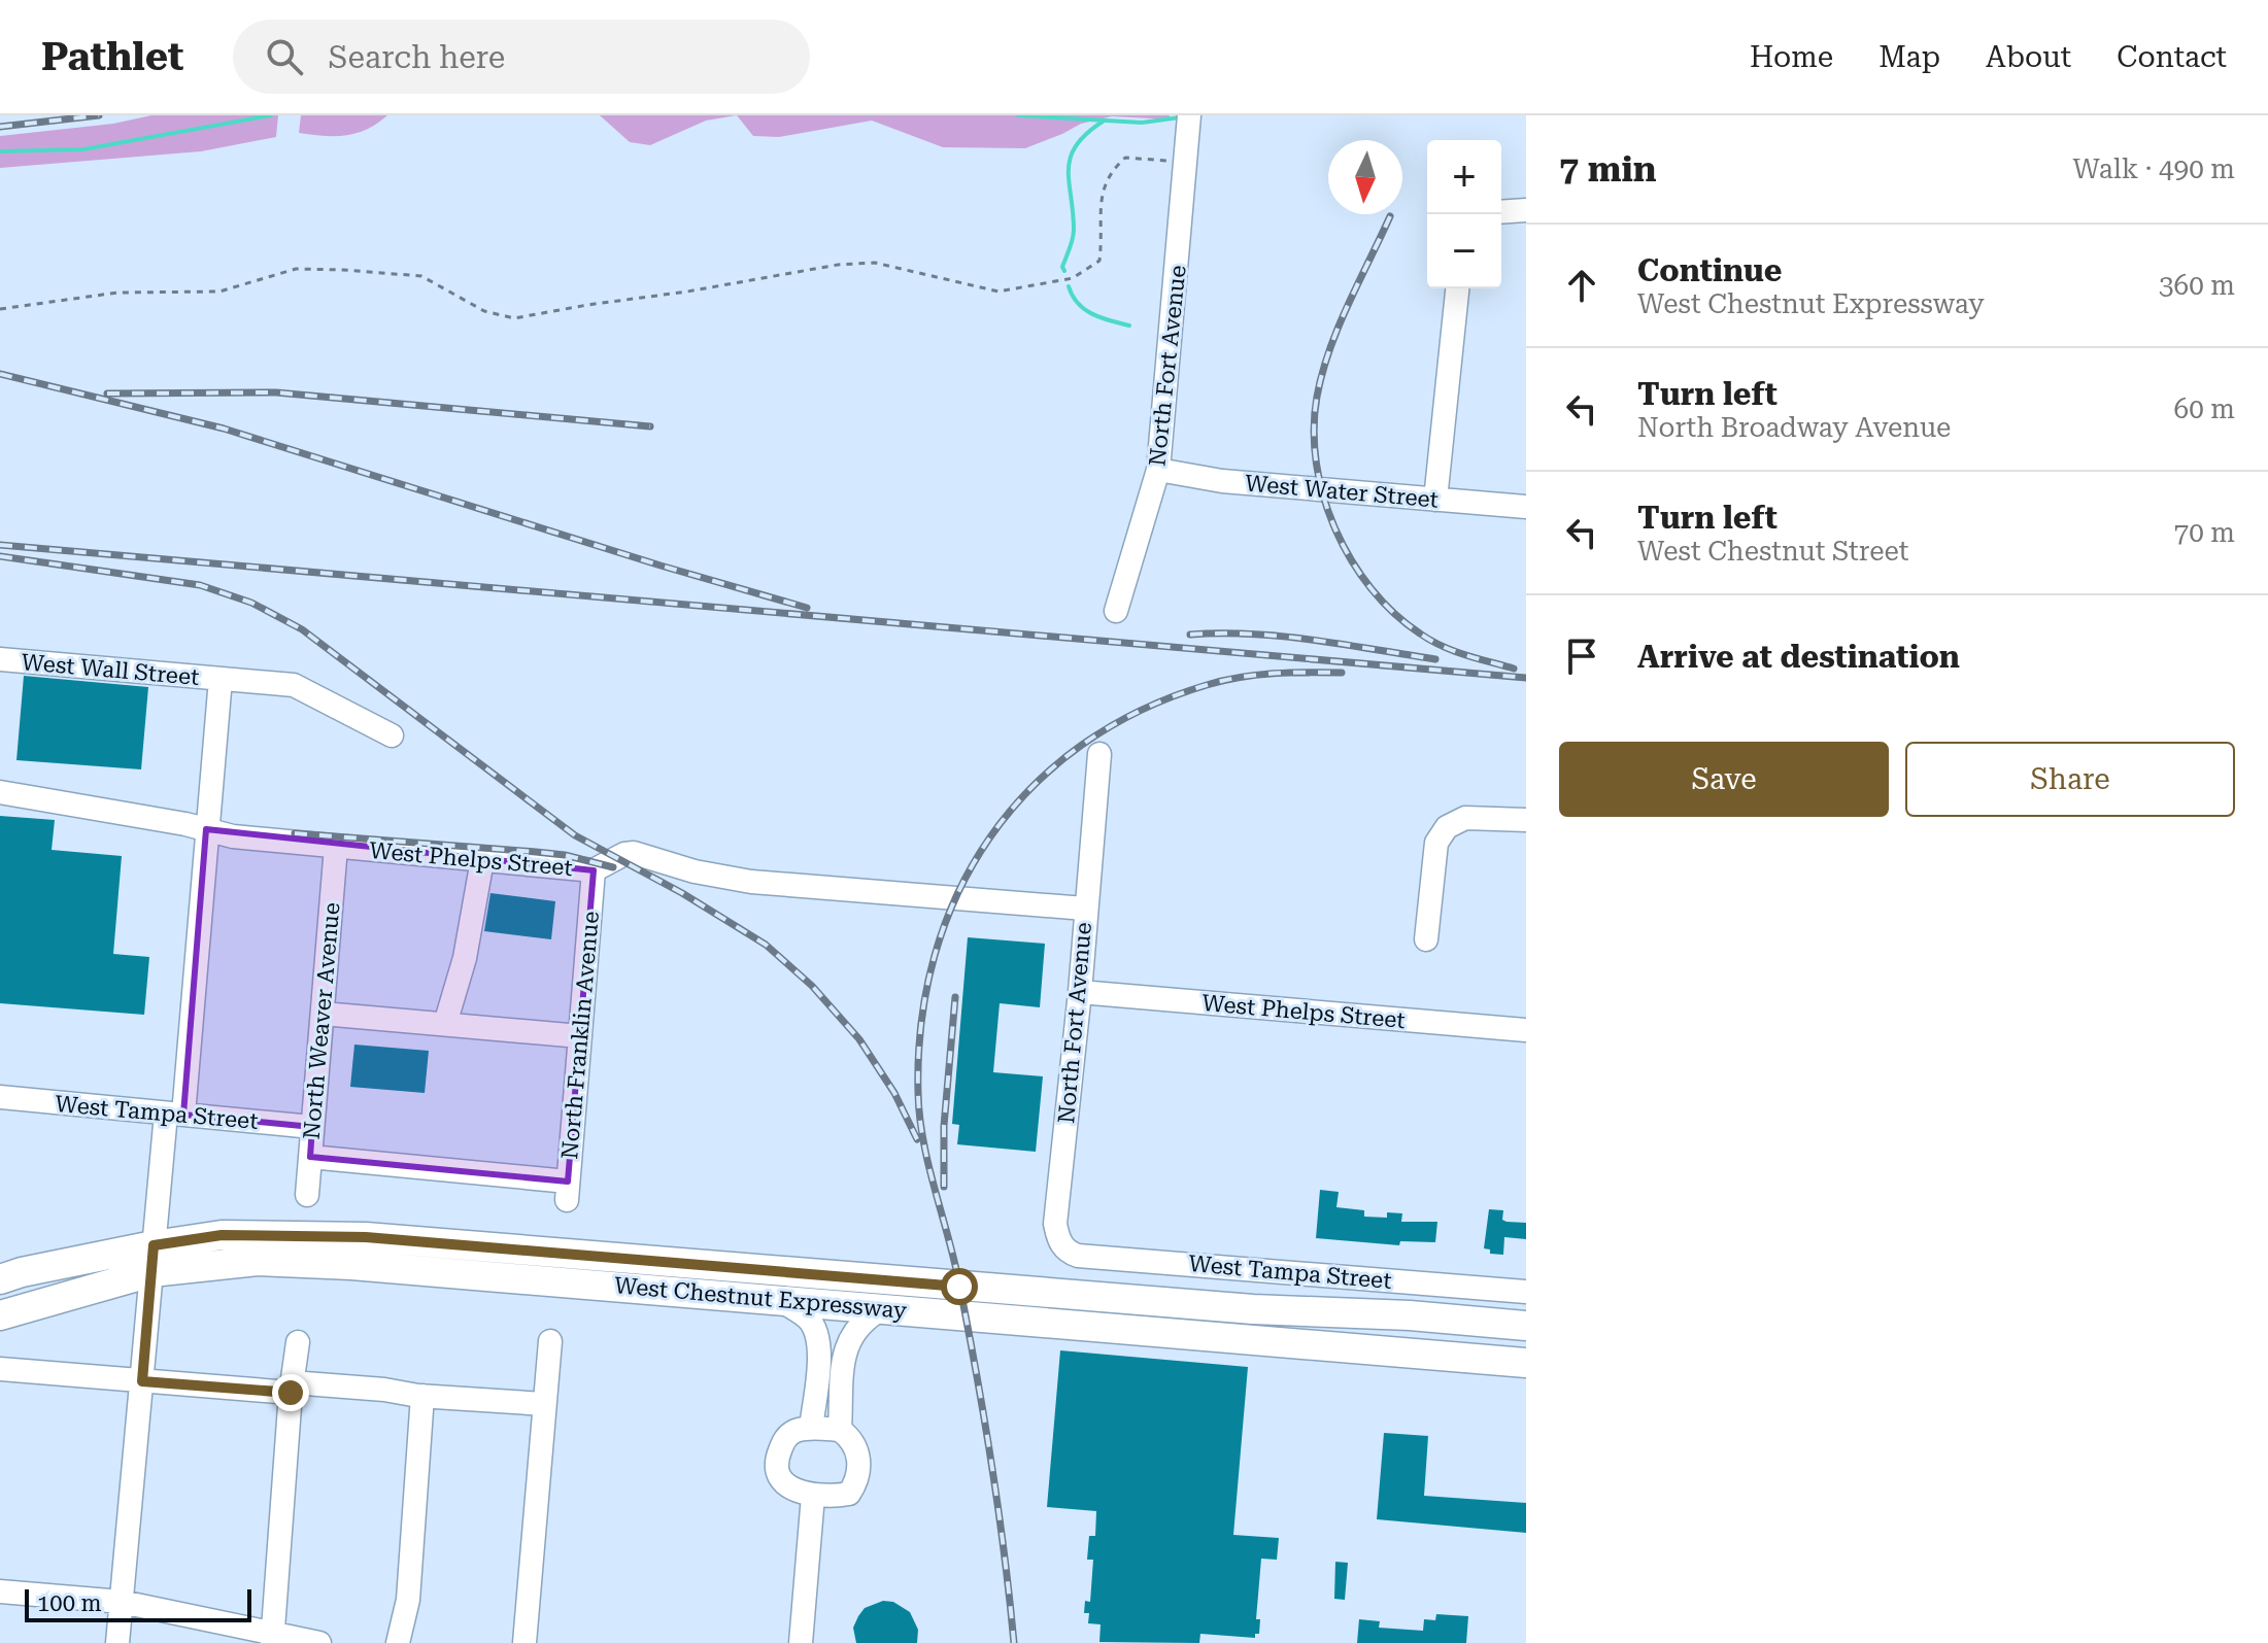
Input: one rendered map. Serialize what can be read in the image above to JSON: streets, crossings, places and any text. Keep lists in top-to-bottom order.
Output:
{
  "streets": {
    "main road": ["West Chestnut Expressway"],
    "street": [
      "North Fort Avenue",
      "West Water Street",
      "West Wall Street",
      "West Phelps Street",
      "North Weaver Avenue",
      "North Franklin Avenue",
      "West Tampa Street"
    ]
  },
  "crossings": [
    ["North Fort Avenue", "West Water Street"],
    ["North Fort Avenue", "West Phelps Street"],
    ["North Fort Avenue", "West Tampa Street"],
    ["West Phelps Street", "North Weaver Avenue"],
    ["West Phelps Street", "North Franklin Avenue"],
    ["North Weaver Avenue", "North Franklin Avenue"],
    ["North Weaver Avenue", "West Tampa Street"]
  ],
  "scale_bar": "100 m",
  "north": "bottom",
  "page": {
    "header": "Pathlet",
    "search": "Search here",
    "nav": [
      "Home",
      "Map",
      "About",
      "Contact"
    ],
    "heading": ["7 min", "Walk · 490 m"],
    "map_buttons": ["+", "−"],
    "list": [
      ["Continue", "West Chestnut Expressway", "360 m"],
      ["Turn left", "North Broadway Avenue", "60 m"],
      ["Turn left", "West Chestnut Street", "70 m"],
      "Arrive at destination"
    ],
    "buttons": ["Save", "Share"],
    "scale": "100 m"
  }
}
